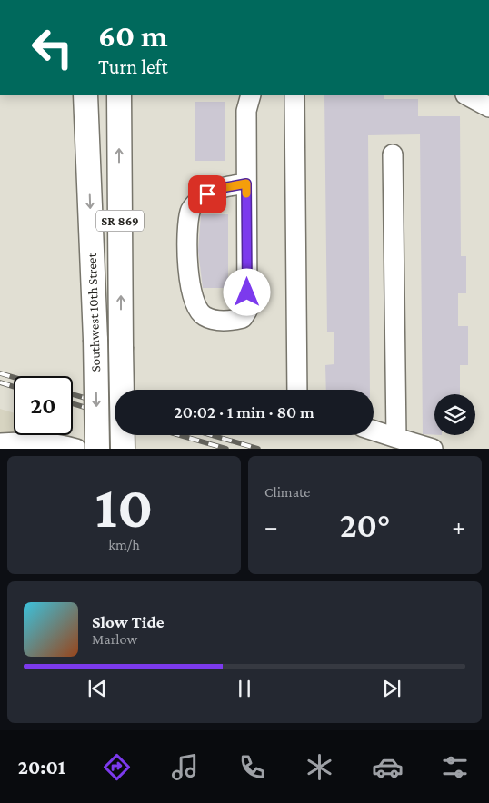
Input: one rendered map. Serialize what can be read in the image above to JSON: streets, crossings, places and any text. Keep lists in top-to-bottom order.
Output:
{
  "streets": {
    "main road": ["SR 869", "Southwest 10th Street"]
  },
  "page": {
    "turn": ["60 m", "Turn left"],
    "limit": "20",
    "trip": "20:02 · 1 min · 80 m",
    "tile": [
      ["10", "km/h"],
      "Climate"
    ],
    "heat": ["−", "20°", "+"],
    "song": ["Slow Tide", "Marlow"],
    "tabs": "20:01"
  }
}
